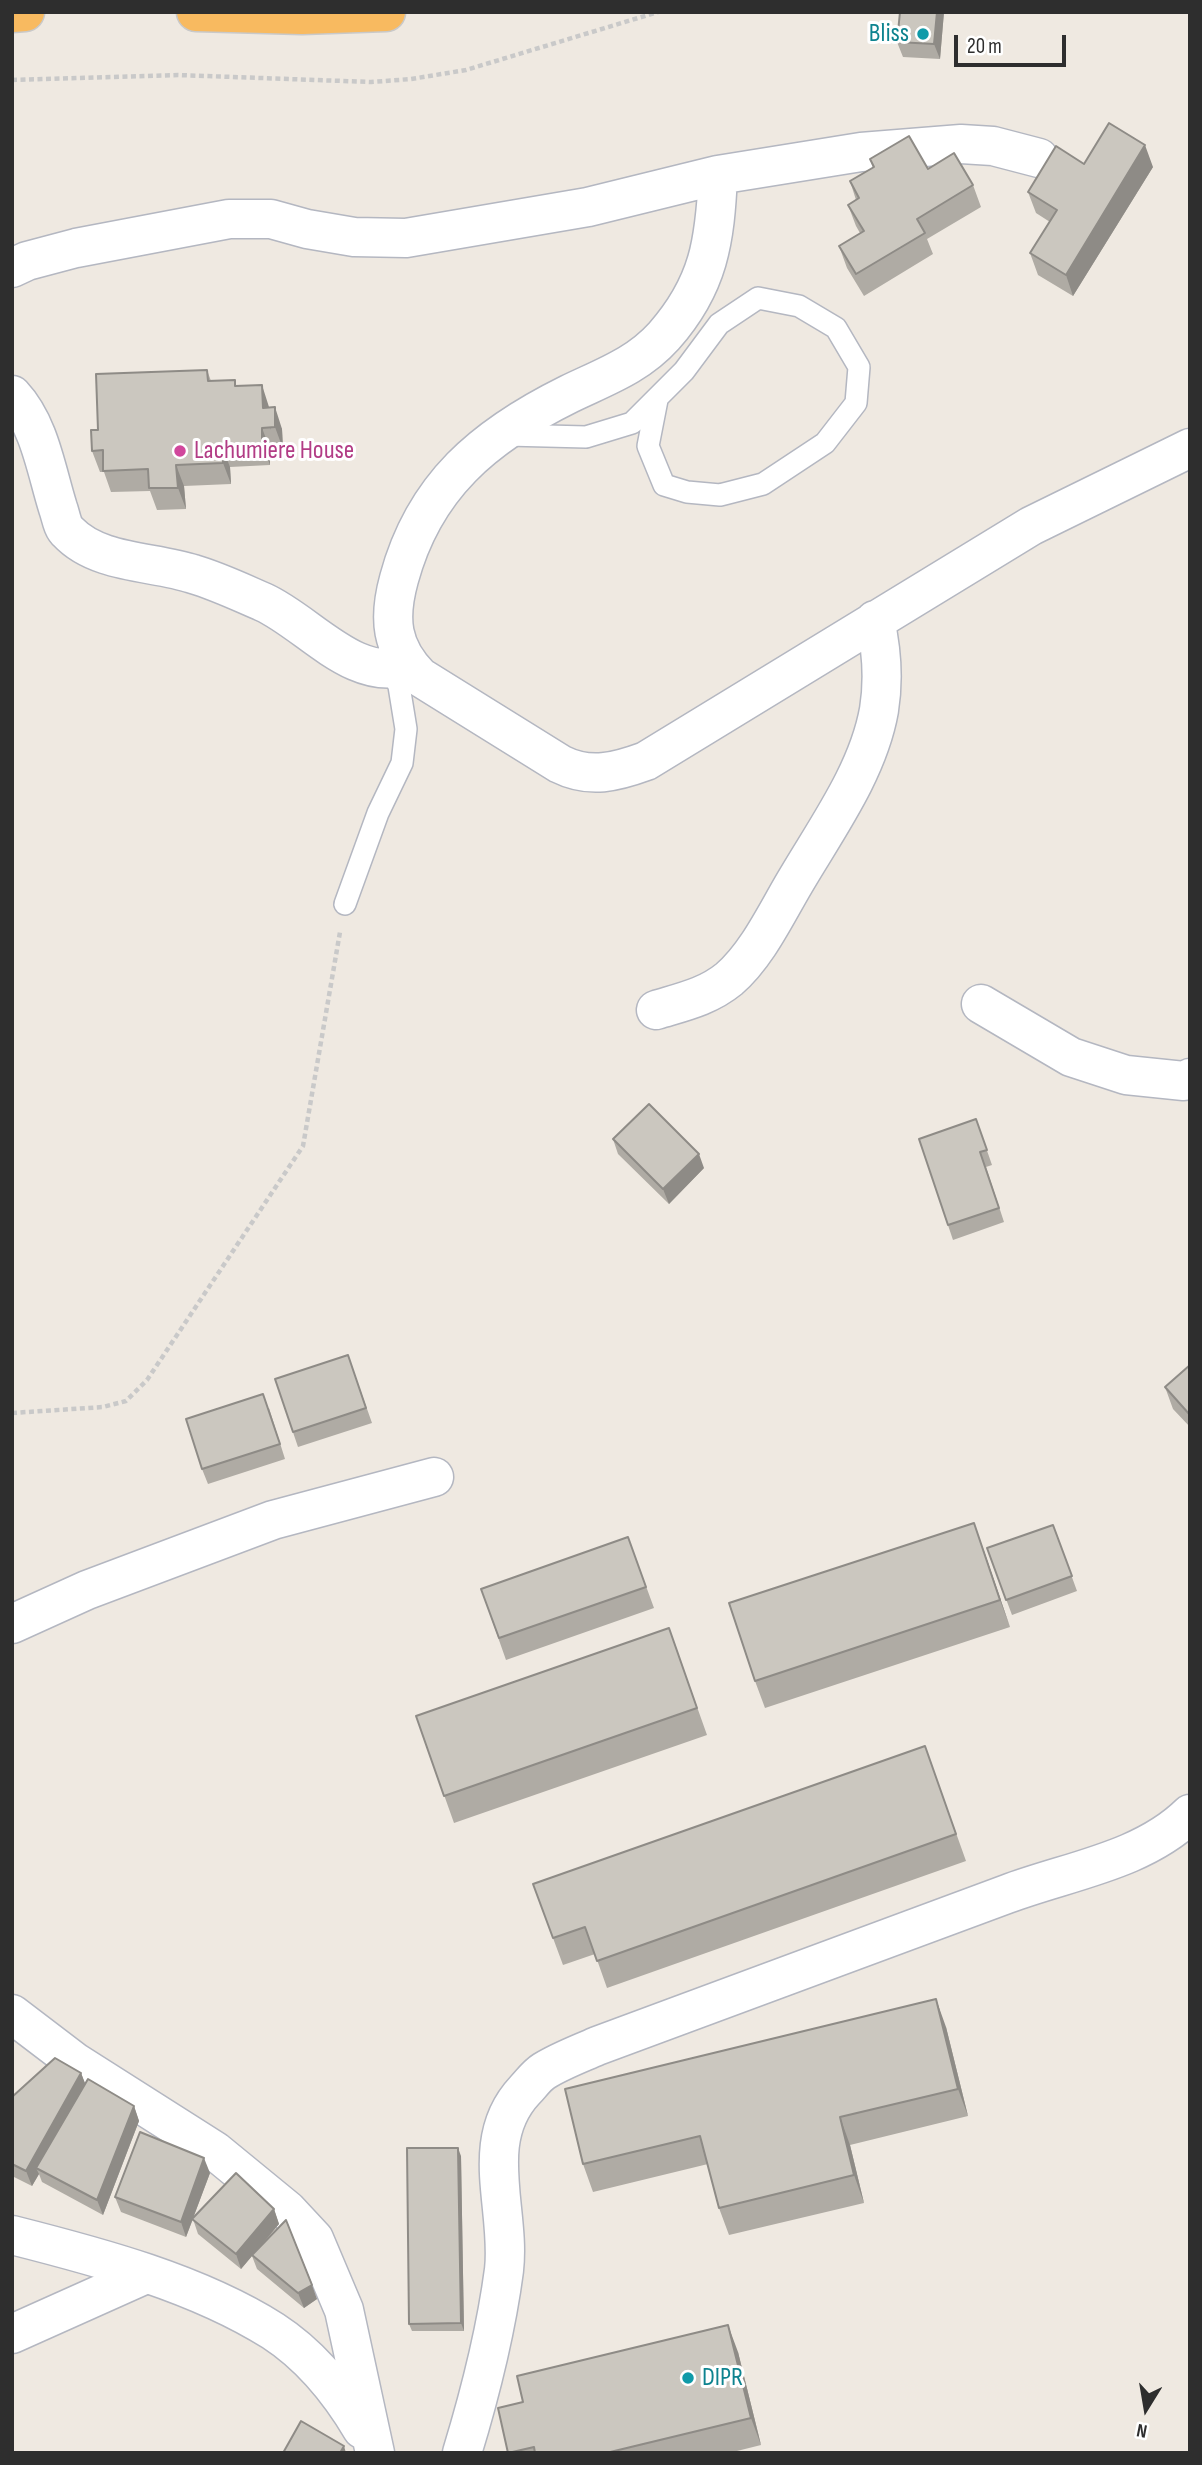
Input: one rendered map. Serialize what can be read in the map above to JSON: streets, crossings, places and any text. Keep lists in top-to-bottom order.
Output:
{
  "places": ["Bliss", "Lachumiere House", "DIPR"],
  "scale_bar": "20 m",
  "north": "bottom"
}
